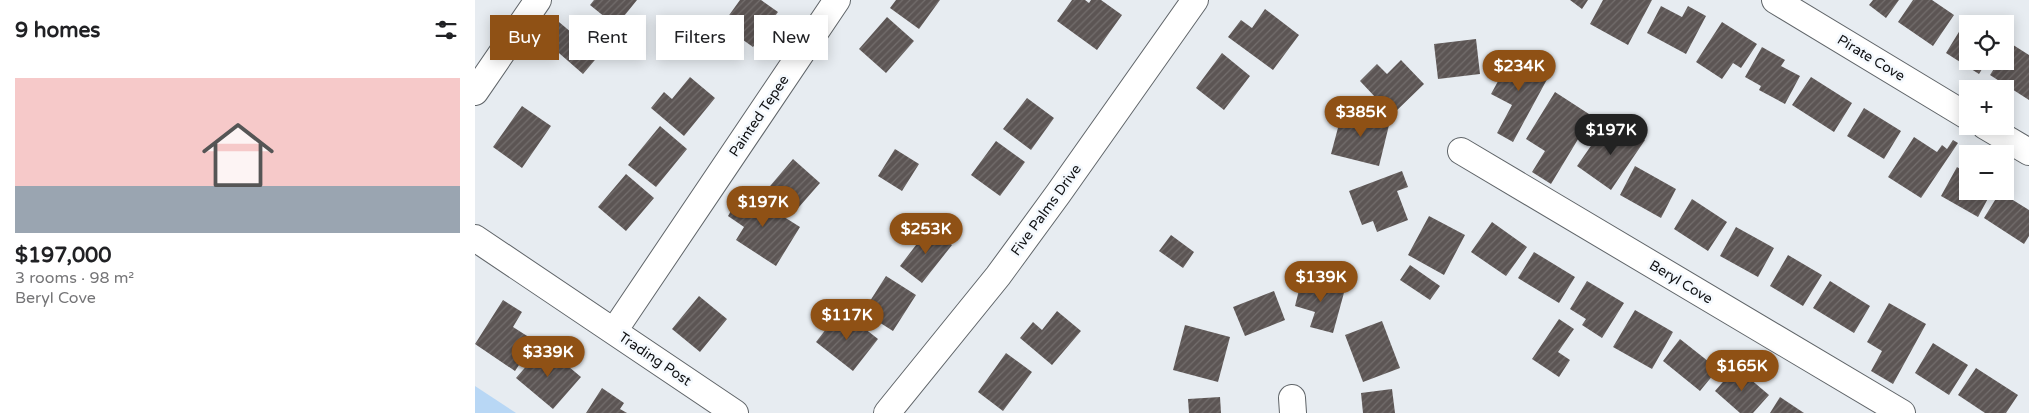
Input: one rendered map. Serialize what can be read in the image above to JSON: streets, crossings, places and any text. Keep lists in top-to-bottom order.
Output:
{
  "streets": {
    "street": [
      "Pirate Cove",
      "Painted Tepee",
      "Five Palms Drive",
      "Beryl Cove",
      "Trading Post"
    ]
  },
  "crossings": [
    ["Painted Tepee", "Trading Post"]
  ],
  "page": {
    "heading": "9 homes",
    "map_buttons": ["+", "−"],
    "chip": [
      "Buy",
      "Rent",
      "Filters",
      "New"
    ],
    "price": [
      "$234K",
      "$385K",
      "$197K",
      "$197K",
      "$253K",
      "$139K",
      "$117K",
      "$339K",
      "$165K"
    ],
    "list": [
      {
        "name": "$197,000",
        "note": "3 rooms · 98 m² · Beryl Cove"
      }
    ]
  }
}
